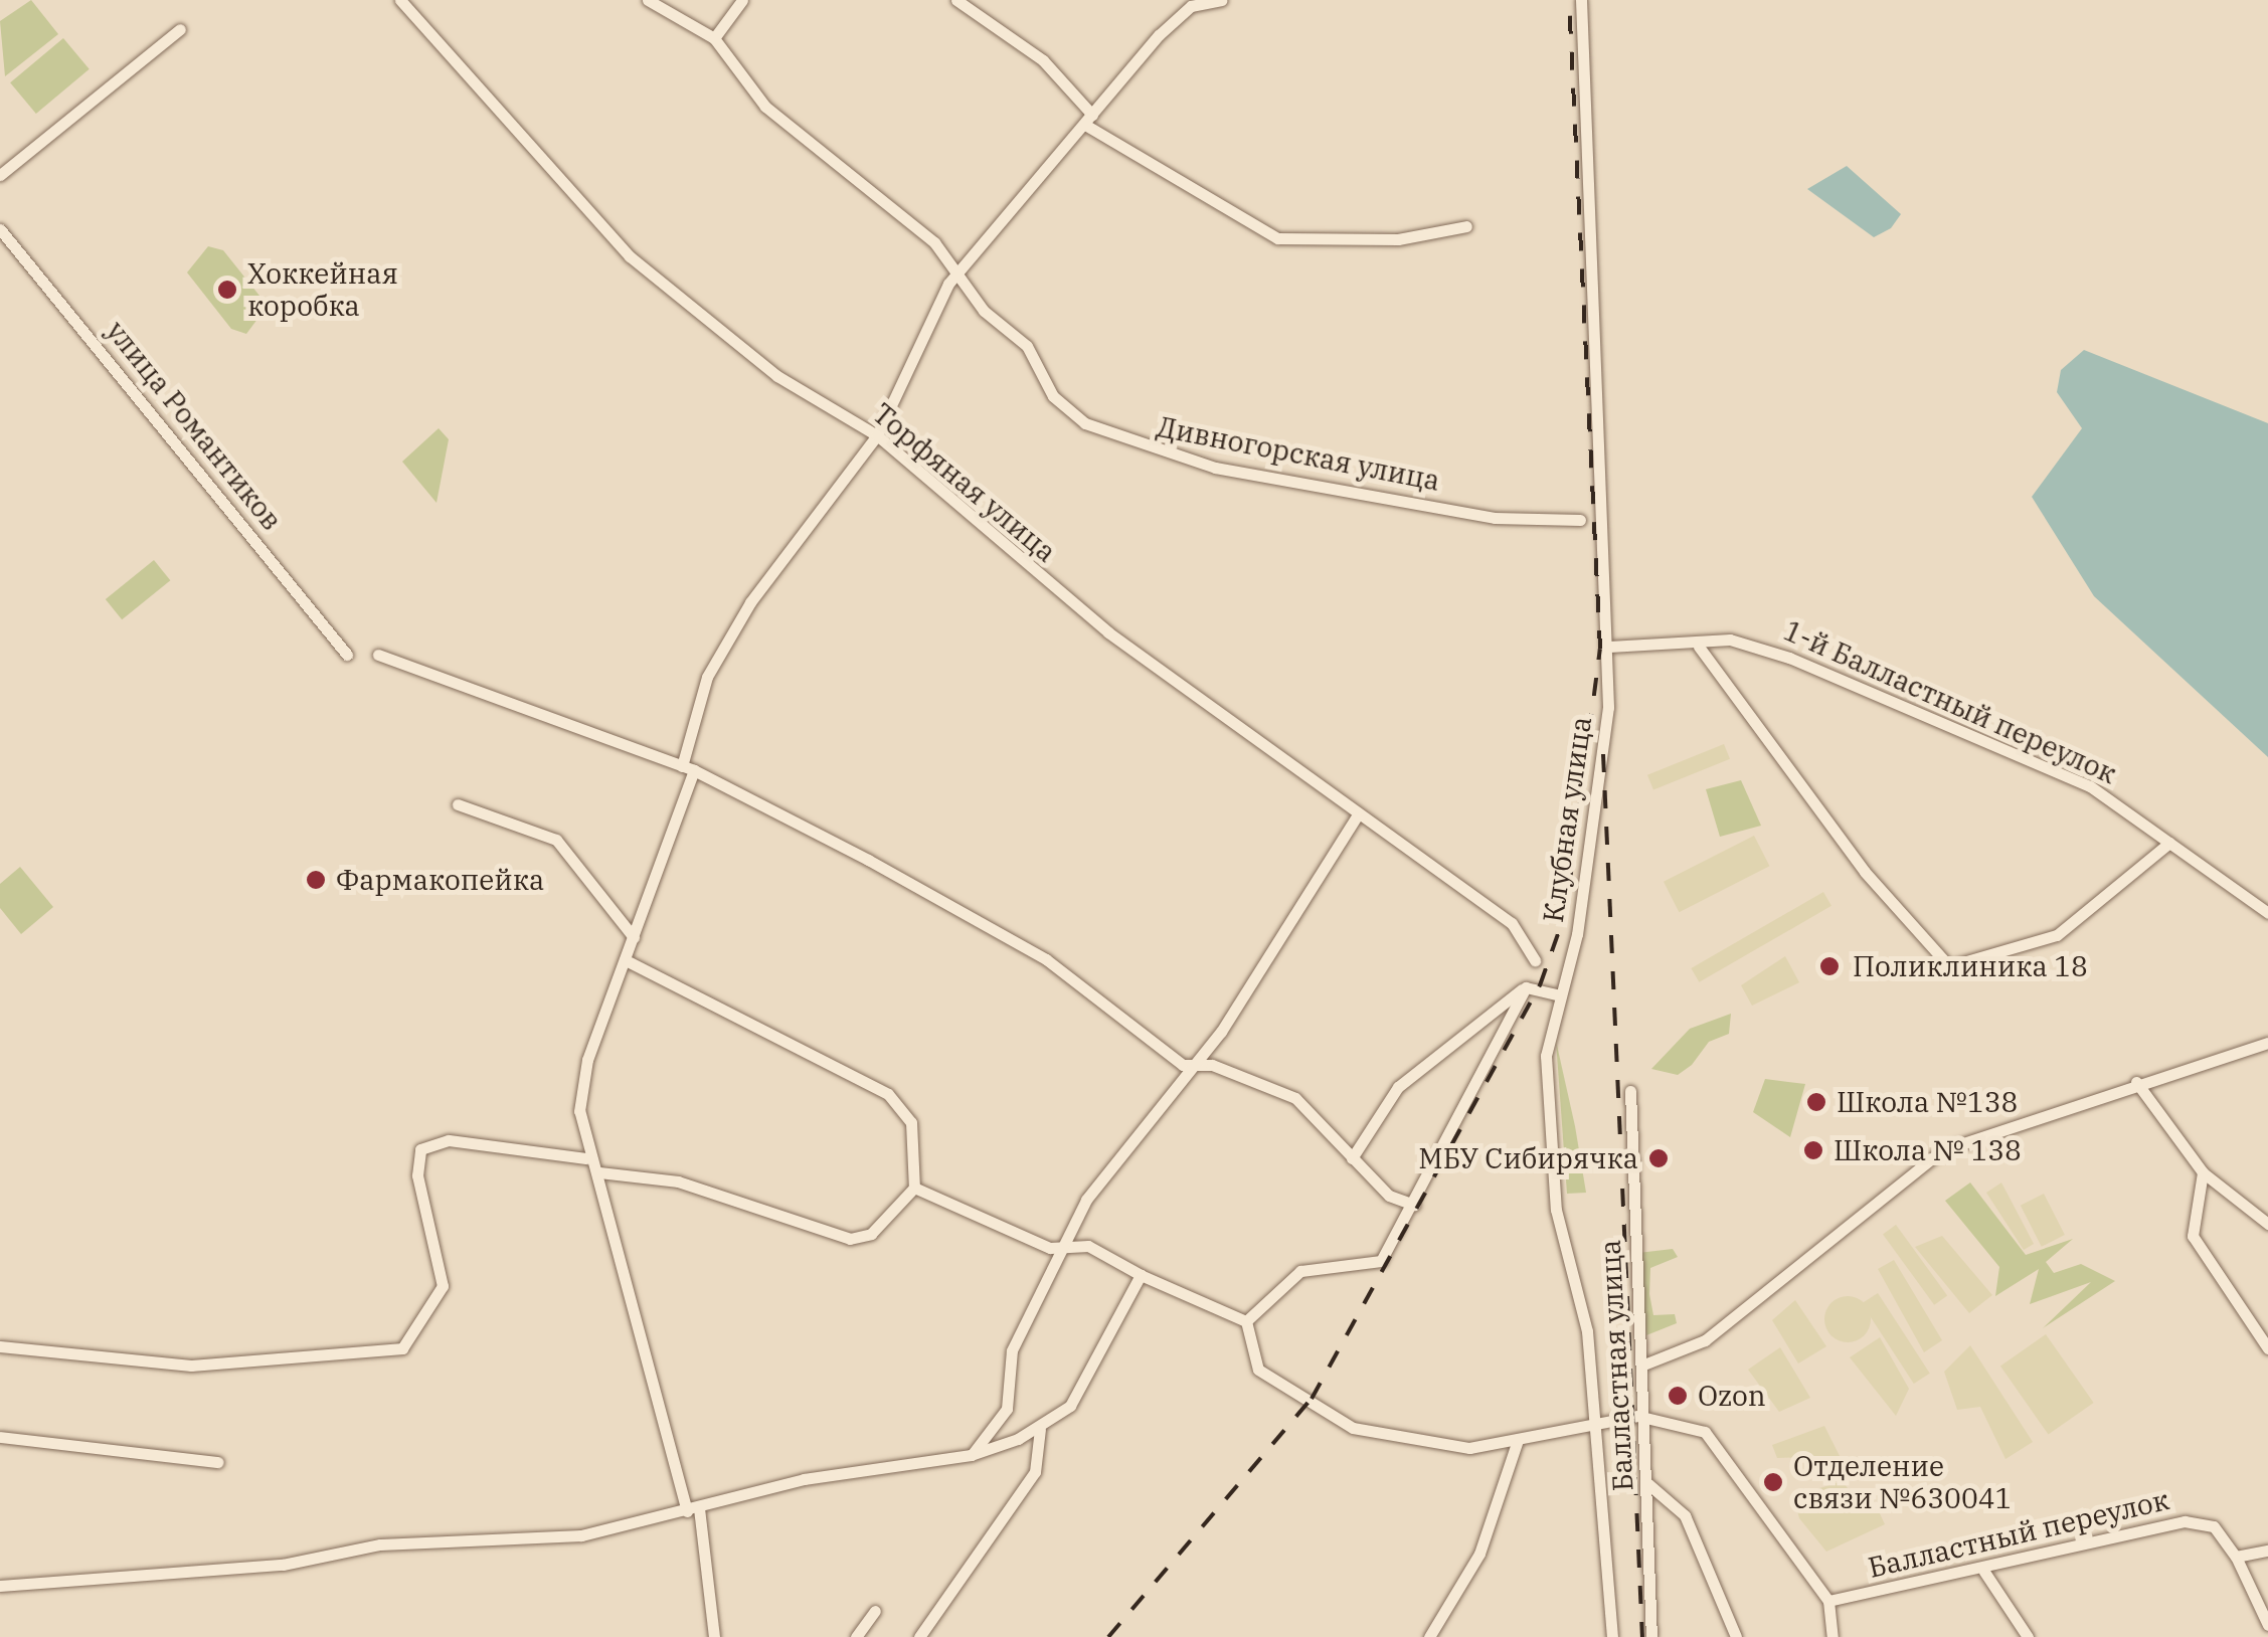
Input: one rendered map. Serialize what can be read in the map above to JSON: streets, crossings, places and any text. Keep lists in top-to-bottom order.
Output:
{
  "streets": {
    "street": [
      "улица Романтиков",
      "Дивногорская улица",
      "Торфяная улица",
      "1-й Балластный переулок",
      "Клубная улица",
      "Балластная улица",
      "Балластный переулок"
    ]
  },
  "crossings": [
    ["1-й Балластный переулок", "Клубная улица"]
  ],
  "places": [
    "Хоккейная коробка",
    "Фармакопейка",
    "Поликлиника 18",
    "Школа №138",
    "Школа № 138",
    "МБУ Сибирячка",
    "Ozon",
    "Отделение связи №630041"
  ]
}
